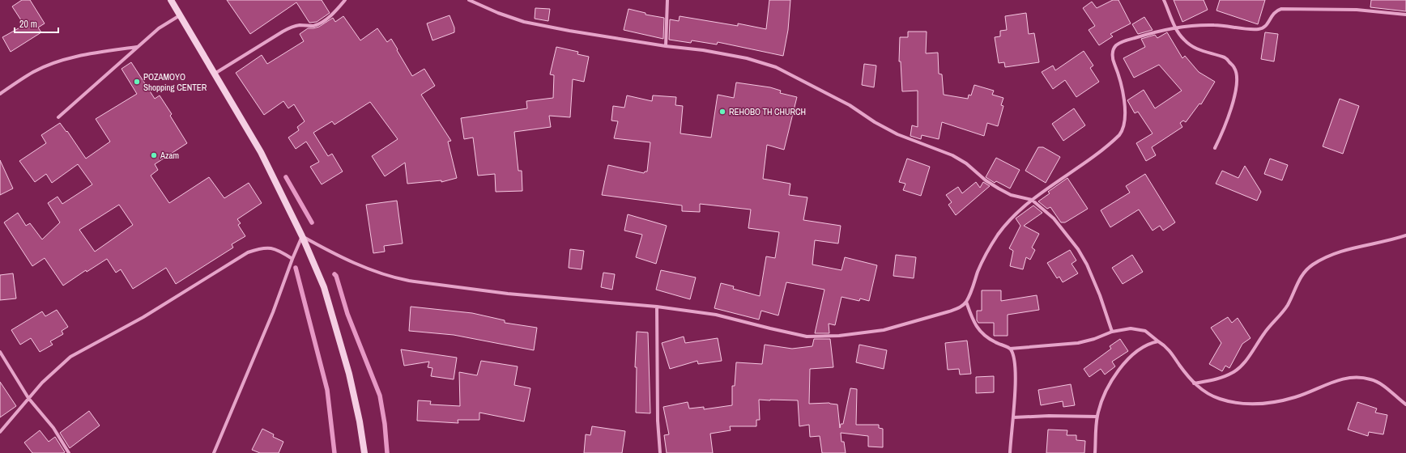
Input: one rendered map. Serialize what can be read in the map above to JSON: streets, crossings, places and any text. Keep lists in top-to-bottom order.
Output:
{
  "places": ["POZAMOYO Shopping CENTER", "REHOBO TH CHURCH", "Azam"],
  "scale_bar": "20 m"
}
